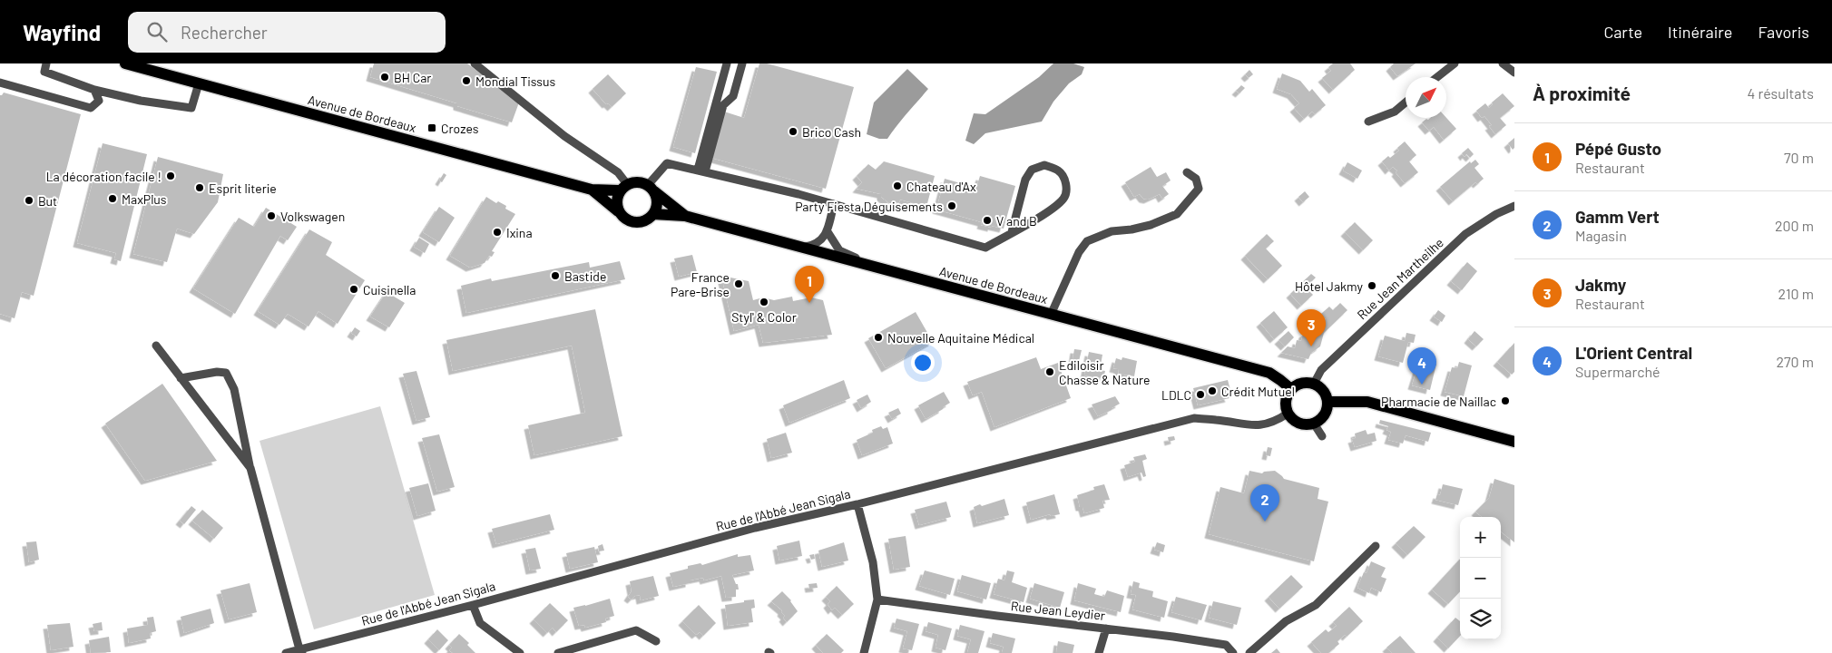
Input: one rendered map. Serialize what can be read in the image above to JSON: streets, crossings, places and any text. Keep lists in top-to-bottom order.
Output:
{
  "streets": {
    "main road": ["Avenue de Bordeaux"],
    "street": ["Rue Jean Martheilhe", "Rue de l'Abbé Jean Sigala", "Rue Jean Leydier"]
  },
  "crossings": [
    ["Avenue de Bordeaux", "Rue Jean Martheilhe"],
    ["Avenue de Bordeaux", "Rue de l'Abbé Jean Sigala"],
    ["Rue Jean Martheilhe", "Rue de l'Abbé Jean Sigala"]
  ],
  "places": {
    "other": [
      "BH Car",
      "Mondial Tissus",
      "Brico Cash",
      "La décoration facile !",
      "Chateau d'Ax",
      "Esprit literie",
      "MaxPlus",
      "But",
      "Party Fiesta Déguisements",
      "Volkswagen",
      "V and B",
      "Ixina",
      "Bastide",
      "France Pare-Brise",
      "Hôtel Jakmy",
      "Cuisinella",
      "Styl' & Color",
      "Nouvelle Aquitaine Médical",
      "Ediloisir Chasse & Nature",
      "Crédit Mutuel",
      "LDLC",
      "Pharmacie de Naillac"
    ],
    "transit": ["Crozes"]
  },
  "north": "top right",
  "page": {
    "header": "Wayfind",
    "search": "Rechercher",
    "nav": ["Carte", "Itinéraire", "Favoris"],
    "heading": ["À proximité", "4 résultats"],
    "list": [
      {
        "mark": "1",
        "name": "Pépé Gusto",
        "note": "Restaurant",
        "value": "70 m"
      },
      {
        "mark": "2",
        "name": "Gamm Vert",
        "note": "Magasin",
        "value": "200 m"
      },
      {
        "mark": "3",
        "name": "Jakmy",
        "note": "Restaurant",
        "value": "210 m"
      },
      {
        "mark": "4",
        "name": "L'Orient Central",
        "note": "Supermarché",
        "value": "270 m"
      }
    ],
    "pins": [
      "1",
      "3",
      "4",
      "2"
    ],
    "map_buttons": ["+", "−"]
  }
}
